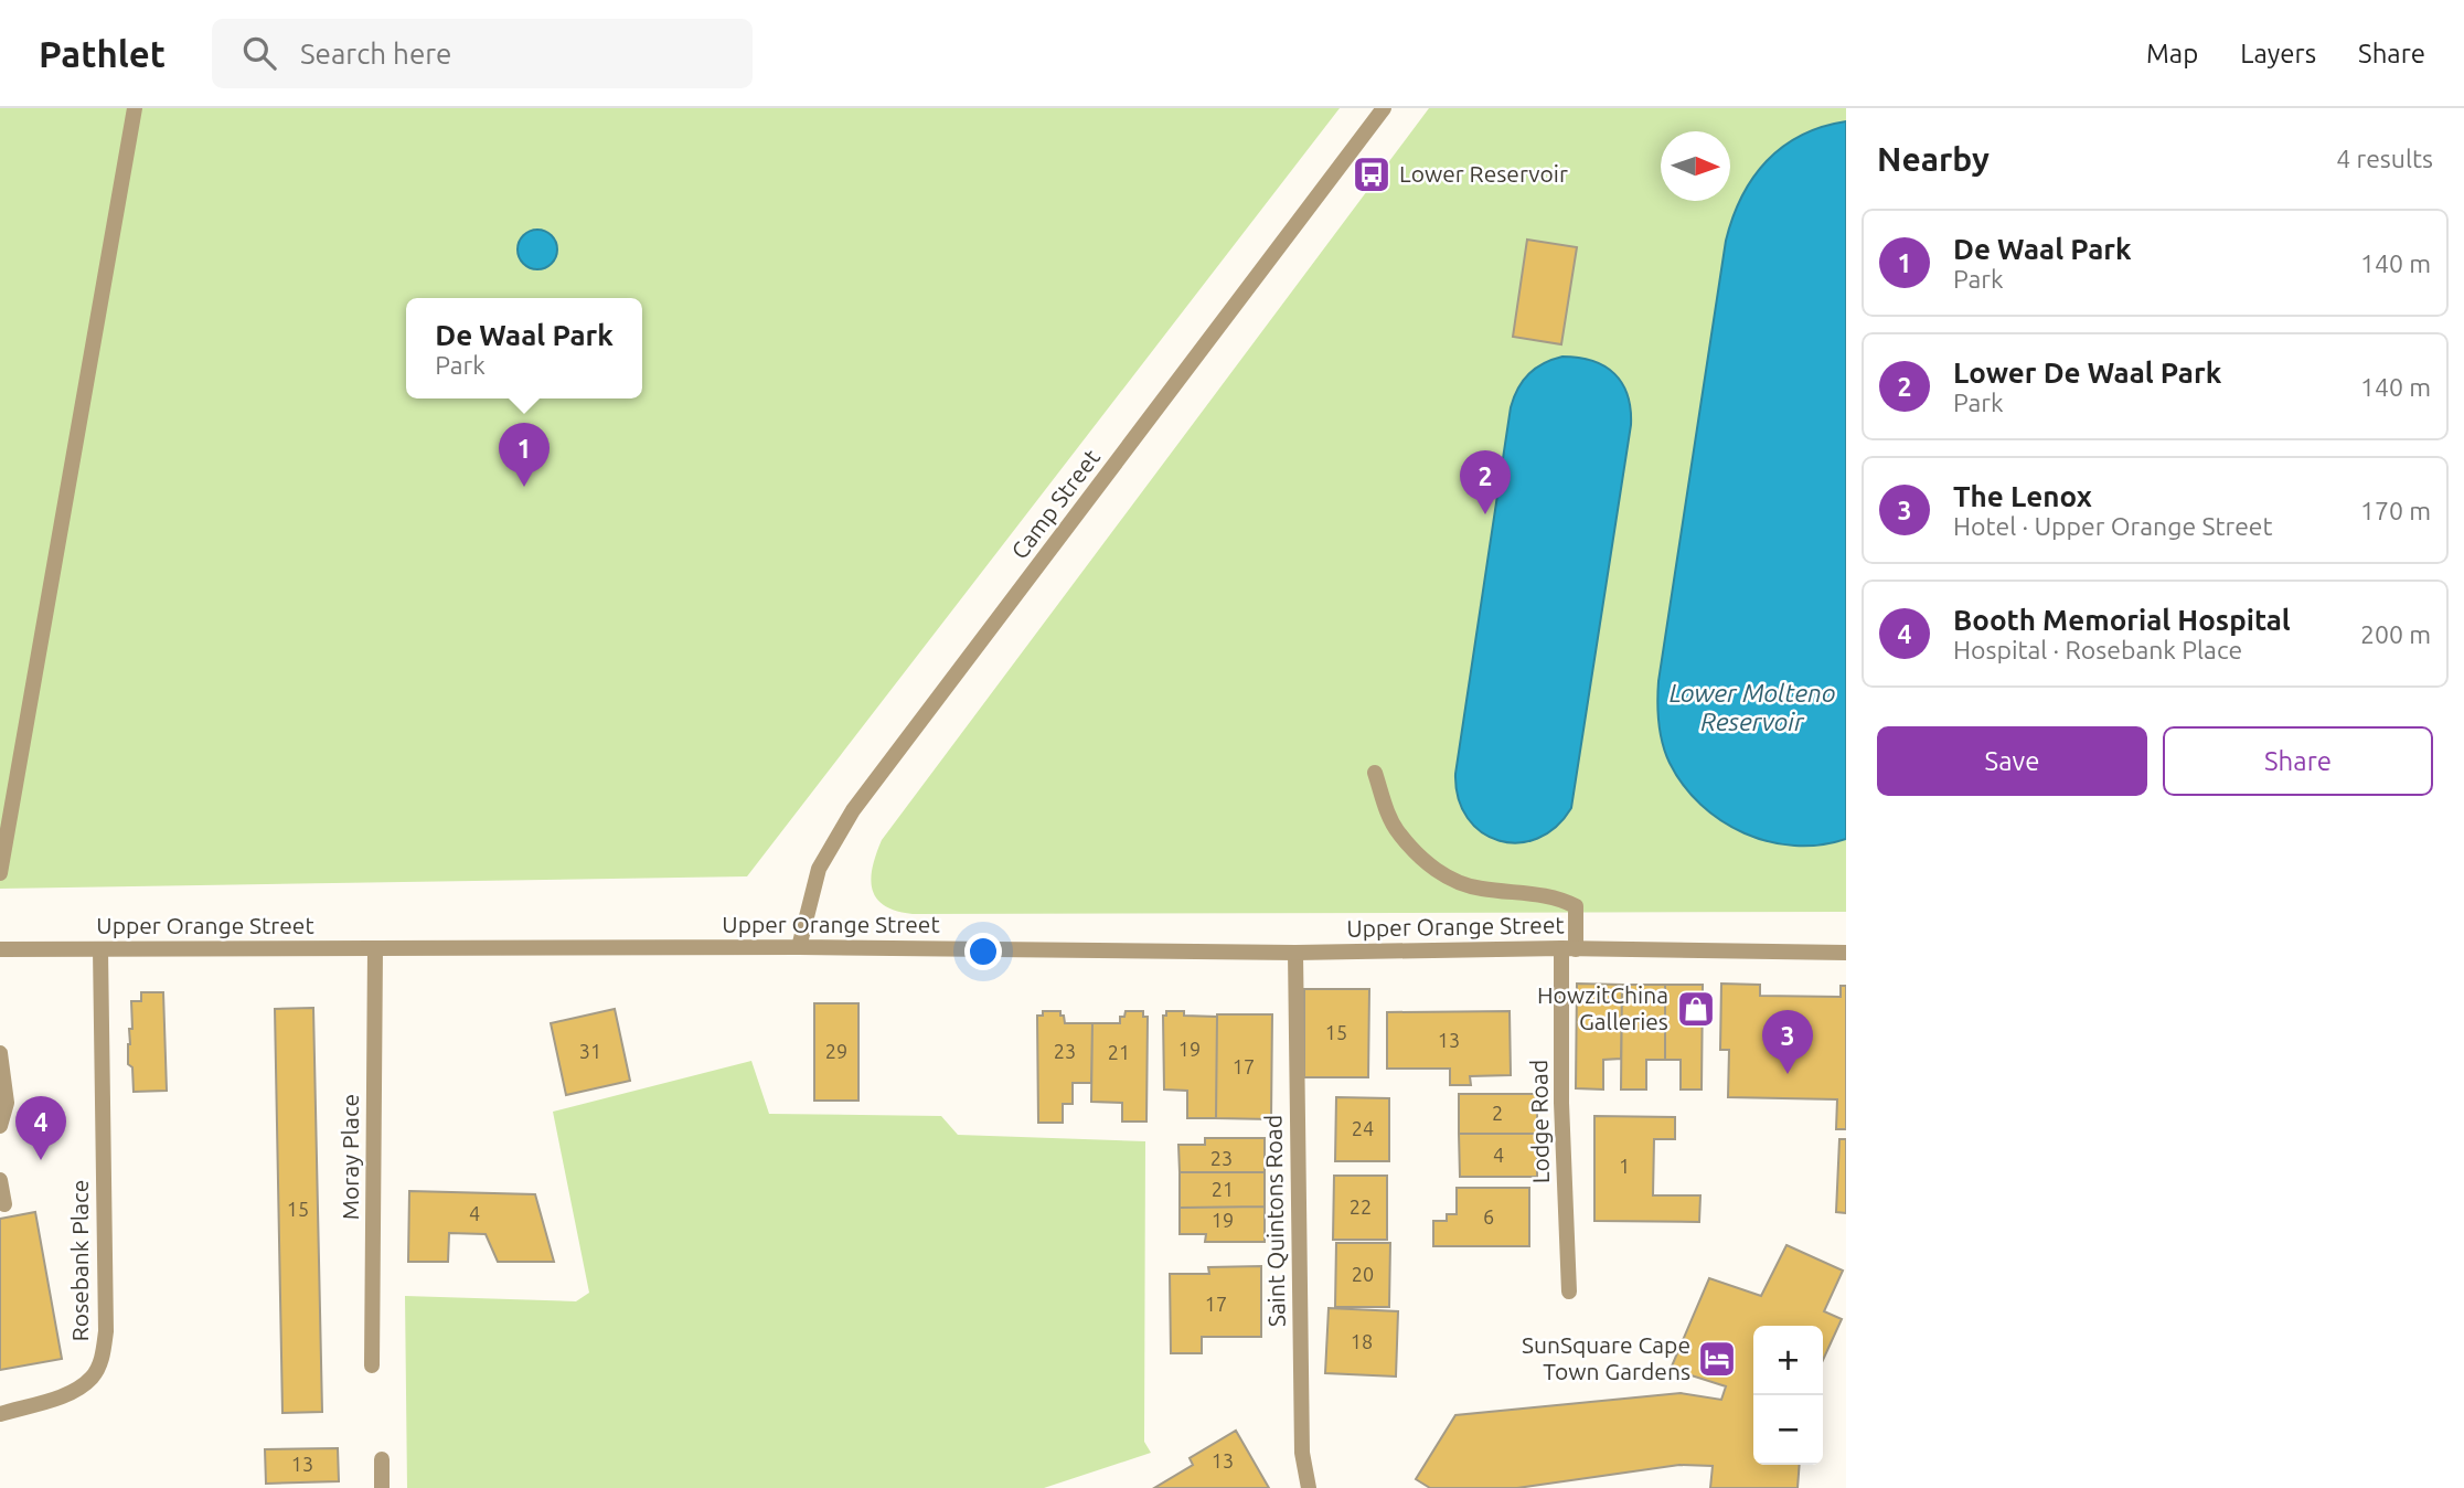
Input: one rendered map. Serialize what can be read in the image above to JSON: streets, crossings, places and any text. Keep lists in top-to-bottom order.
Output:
{
  "streets": {
    "street": [
      "Camp Street",
      "Upper Orange Street",
      "Lodge Road",
      "Moray Place",
      "Saint Quintons Road",
      "Rosebank Place"
    ]
  },
  "crossings": [
    ["Camp Street", "Upper Orange Street"],
    ["Upper Orange Street", "Lodge Road"],
    ["Upper Orange Street", "Moray Place"],
    ["Upper Orange Street", "Saint Quintons Road"],
    ["Upper Orange Street", "Rosebank Place"]
  ],
  "water": ["Lower Molteno Reservoir"],
  "places": {
    "bus stop": ["Lower Reservoir"],
    "shop": ["HowzitChina Galleries"],
    "hotel": ["SunSquare Cape Town Gardens"]
  },
  "house_numbers": [
    "15",
    "13",
    "19",
    "31",
    "29",
    "23",
    "21",
    "17",
    "2",
    "24",
    "4",
    "23",
    "1",
    "21",
    "22",
    "15",
    "4",
    "6",
    "19",
    "20",
    "17",
    "18",
    "13",
    "13"
  ],
  "north": "right",
  "page": {
    "header": "Pathlet",
    "search": "Search here",
    "nav": ["Map", "Layers", "Share"],
    "heading": ["Nearby", "4 results"],
    "list": [
      {
        "mark": "1",
        "name": "De Waal Park",
        "note": "Park",
        "value": "140 m"
      },
      {
        "mark": "2",
        "name": "Lower De Waal Park",
        "note": "Park",
        "value": "140 m"
      },
      {
        "mark": "3",
        "name": "The Lenox",
        "note": "Hotel · Upper Orange Street",
        "value": "170 m"
      },
      {
        "mark": "4",
        "name": "Booth Memorial Hospital",
        "note": "Hospital · Rosebank Place",
        "value": "200 m"
      }
    ],
    "popup": ["De Waal Park", "Park"],
    "pins": [
      "1",
      "2",
      "3",
      "4"
    ],
    "buttons": ["Save", "Share"],
    "map_buttons": ["+", "−"]
  }
}
